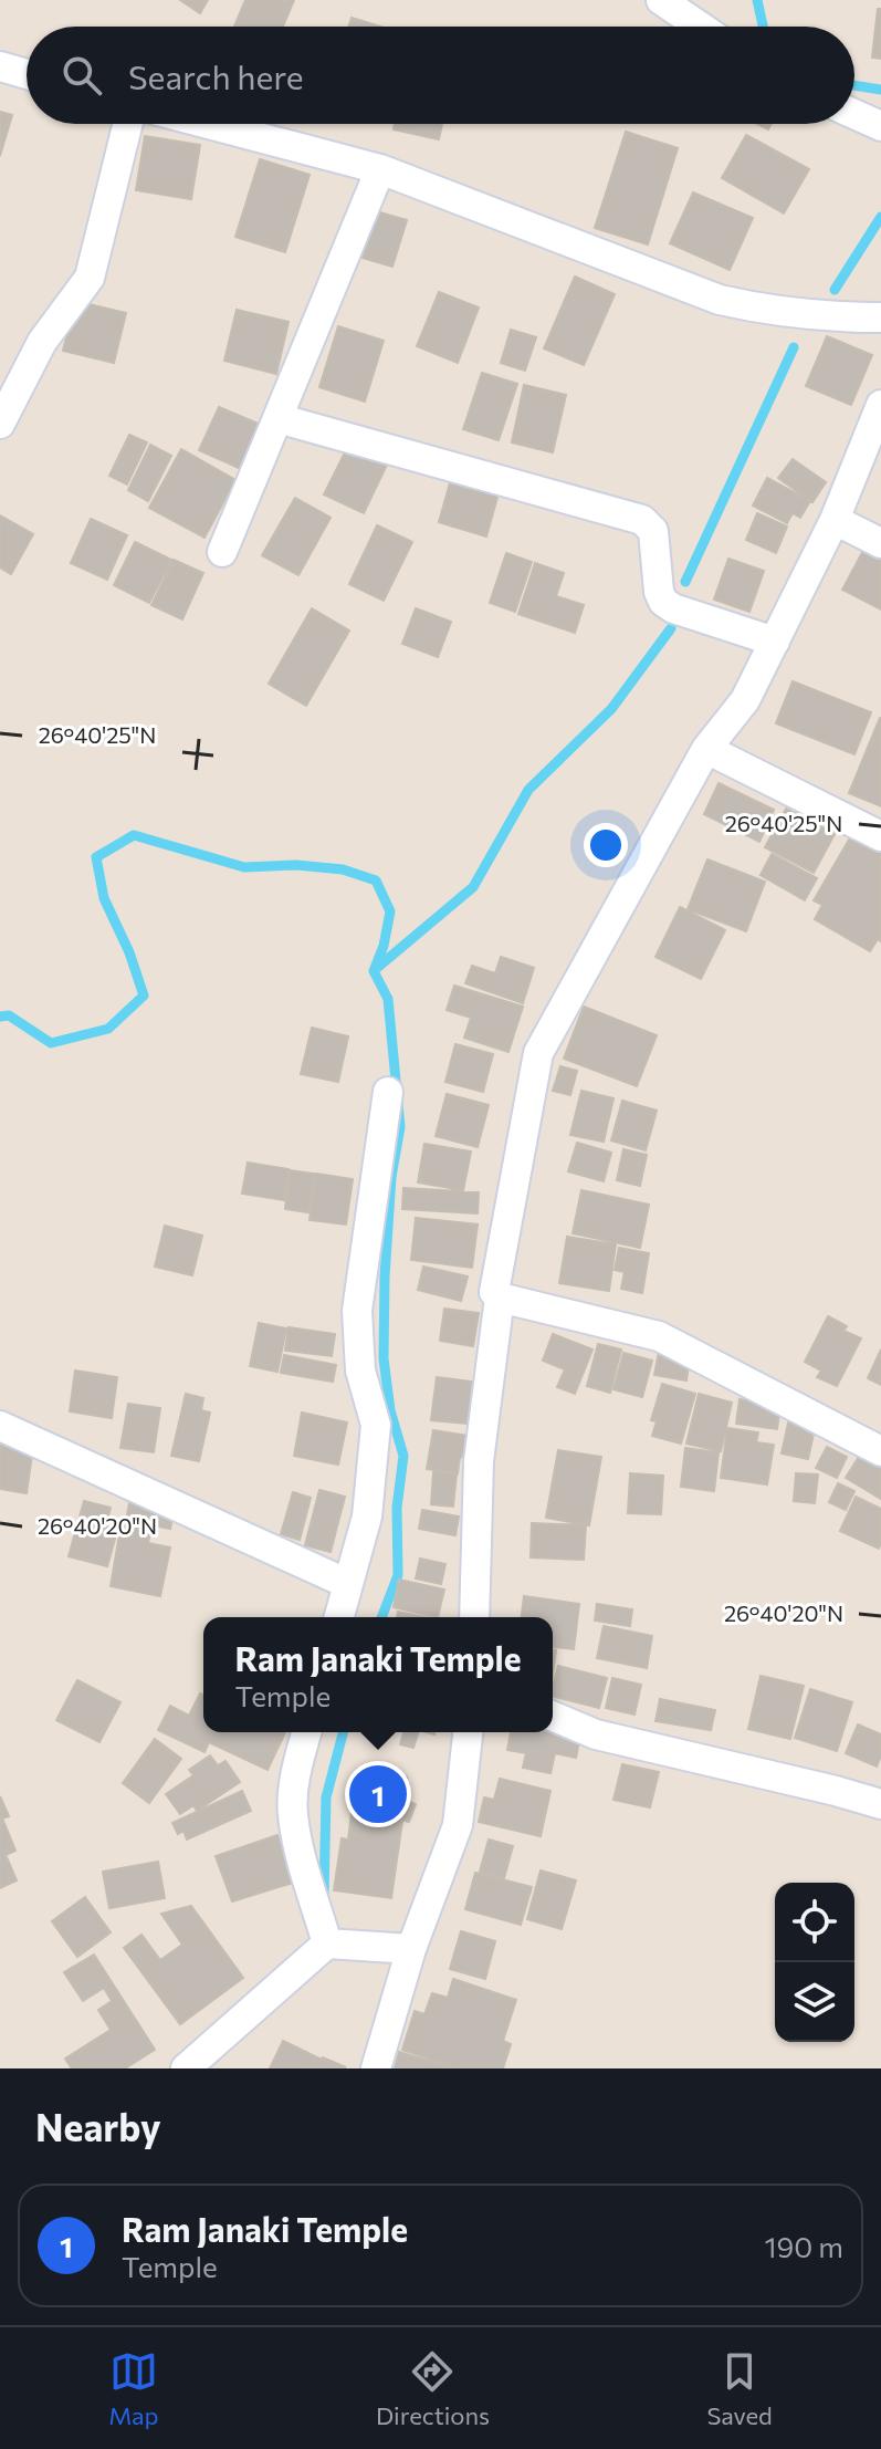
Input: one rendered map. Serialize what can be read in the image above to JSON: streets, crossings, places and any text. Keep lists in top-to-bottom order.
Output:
{
  "page": {
    "search": "Search here",
    "popup": ["Ram Janaki Temple", "Temple"],
    "pins": "1",
    "heading": "Nearby",
    "list": [
      {
        "mark": "1",
        "name": "Ram Janaki Temple",
        "note": "Temple",
        "value": "190 m"
      }
    ],
    "nav": ["Map", "Directions", "Saved"]
  },
  "coordinates": ["26°40'25\"N", "26°40'20\"N"]
}
